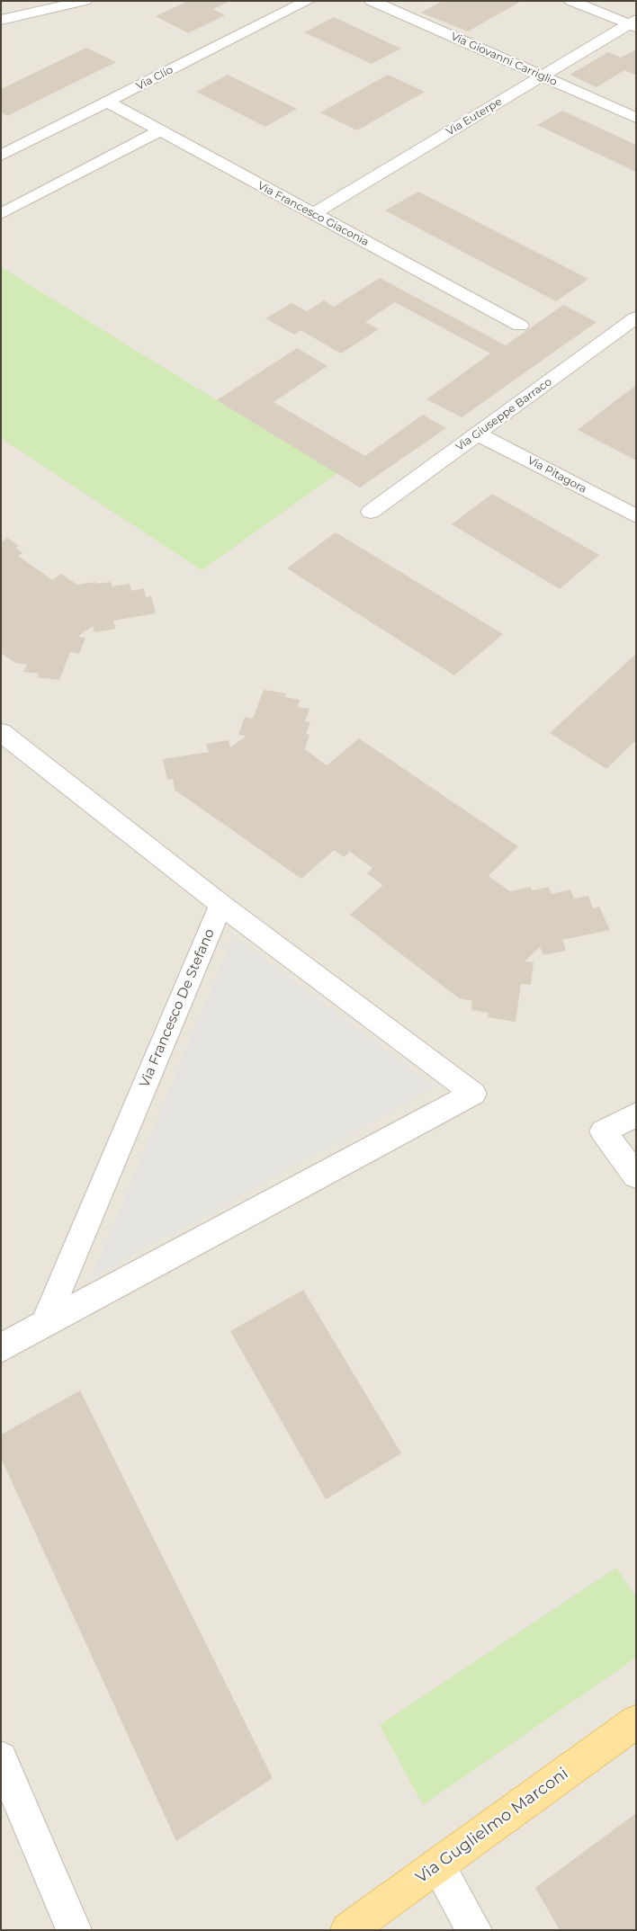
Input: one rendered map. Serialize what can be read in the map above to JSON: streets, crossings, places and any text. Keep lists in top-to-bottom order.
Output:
{
  "streets": {
    "main road": ["Via Guglielmo Marconi"],
    "street": [
      "Via Giovanni Carriglio",
      "Via Clio",
      "Via Euterpe",
      "Via Francesco Giaconia",
      "Via Giuseppe Barraco",
      "Via Pitagora",
      "Via Francesco De Stefano"
    ]
  },
  "crossings": [
    ["Via Giovanni Carriglio", "Via Euterpe"],
    ["Via Clio", "Via Francesco Giaconia"],
    ["Via Euterpe", "Via Francesco Giaconia"],
    ["Via Giuseppe Barraco", "Via Pitagora"]
  ]
}
